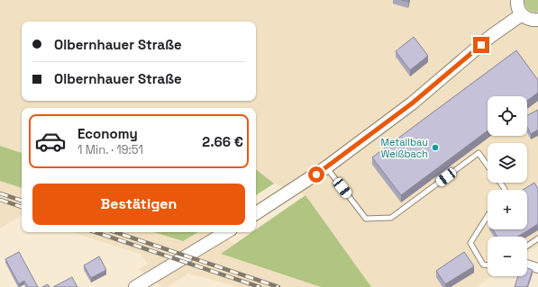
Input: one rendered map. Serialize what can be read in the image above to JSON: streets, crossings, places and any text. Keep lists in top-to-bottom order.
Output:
{
  "places": ["Metallbau Weißbach"],
  "page": {
    "banner": ["Olbernhauer Straße", "Olbernhauer Straße"],
    "map_buttons": ["+", "−"],
    "list": [
      {
        "name": "Economy",
        "note": "1 Min. · 19:51",
        "value": "2.66 €"
      }
    ],
    "buttons": "Bestätigen"
  }
}
